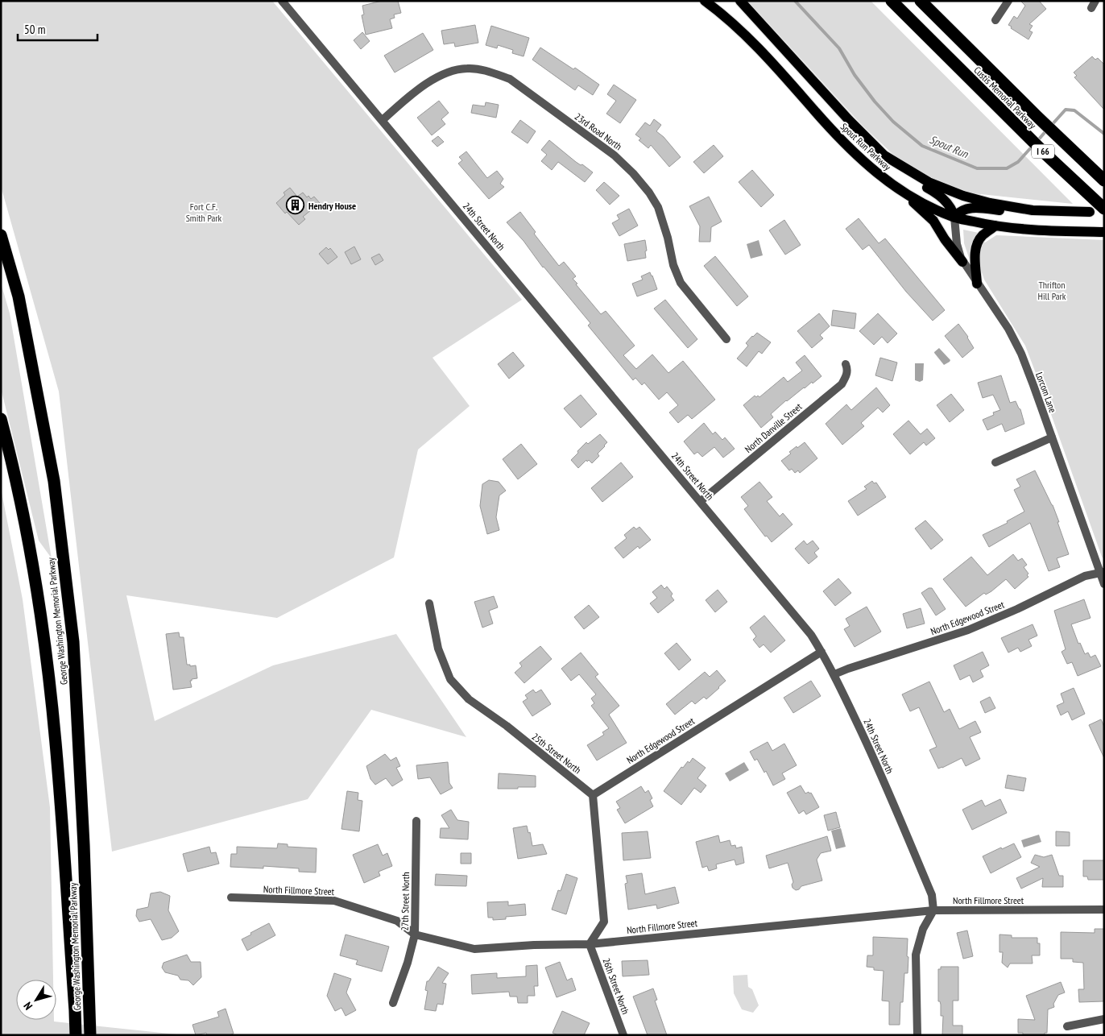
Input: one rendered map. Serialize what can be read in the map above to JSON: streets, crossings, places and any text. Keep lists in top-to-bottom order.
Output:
{
  "streets": {
    "highway": ["Custis Memorial Parkway", "I 66", "George Washington Memorial Parkway"],
    "main road": ["Spout Run Parkway"],
    "street": [
      "23rd Road North",
      "24th Street North",
      "Lorcom Lane",
      "North Danville Street",
      "North Edgewood Street",
      "25th Street North",
      "North Fillmore Street",
      "27th Street North",
      "26th Street North"
    ]
  },
  "crossings": [
    ["23rd Road North", "24th Street North"],
    ["Spout Run Parkway", "Lorcom Lane"],
    ["24th Street North", "North Danville Street"],
    ["24th Street North", "North Edgewood Street"],
    ["24th Street North", "North Fillmore Street"],
    ["Lorcom Lane", "North Edgewood Street"],
    ["North Edgewood Street", "25th Street North"],
    ["North Fillmore Street", "27th Street North"],
    ["North Fillmore Street", "26th Street North"]
  ],
  "water": ["Spout Run"],
  "parks": ["Fort C.F. Smith Park", "Thrifton Hill Park"],
  "places": {
    "building": ["Hendry House"]
  },
  "scale_bar": "50 m",
  "north": "bottom left"
}
